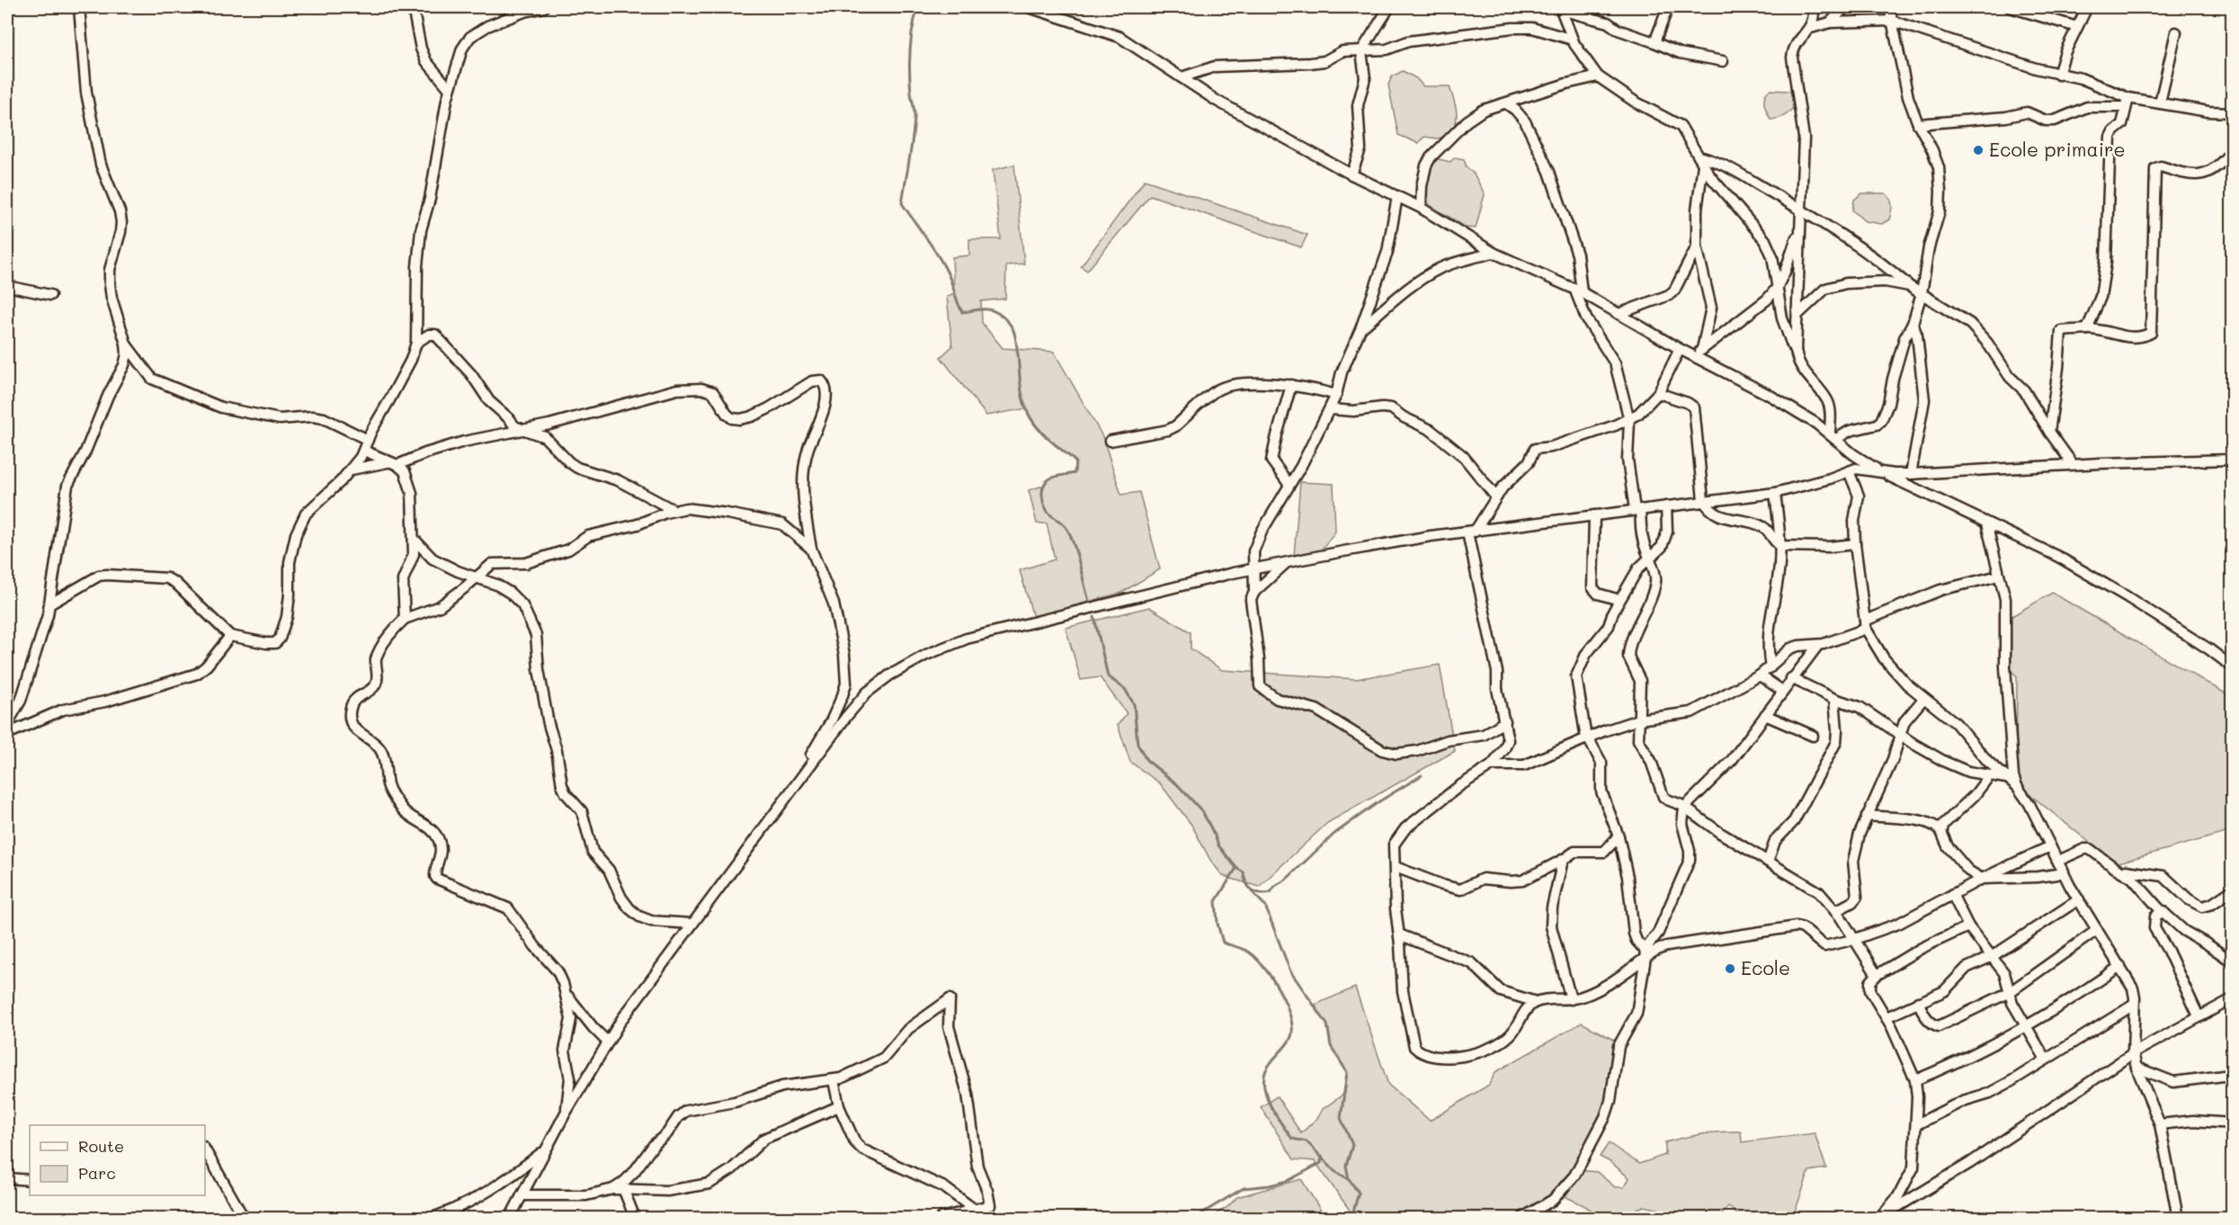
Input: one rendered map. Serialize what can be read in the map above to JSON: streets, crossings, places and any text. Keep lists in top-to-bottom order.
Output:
{
  "places": ["Ecole primaire", "Ecole"],
  "legend": ["Route", "Parc"]
}
